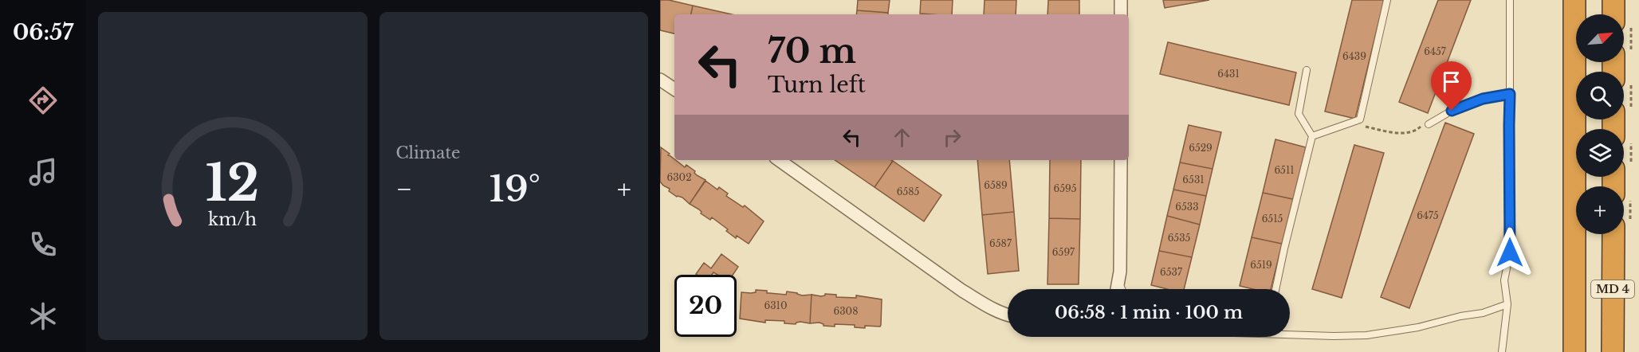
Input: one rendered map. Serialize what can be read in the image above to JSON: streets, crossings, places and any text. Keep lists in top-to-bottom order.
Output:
{
  "streets": {
    "highway": ["MD 4"]
  },
  "house_numbers": [
    "6457",
    "6439",
    "6431",
    "6529",
    "6511",
    "6302",
    "6531",
    "6589",
    "6595",
    "6585",
    "6533",
    "6475",
    "6515",
    "6535",
    "6587",
    "6597",
    "6519",
    "6537",
    "6310",
    "6308"
  ],
  "north": "top right",
  "page": {
    "tabs": "06:57",
    "tile": "Climate",
    "map_buttons": "+",
    "turn": ["70 m", "Turn left"],
    "heat": ["−", "19°", "+"],
    "limit": "20",
    "trip": "06:58 · 1 min · 100 m",
    "gauge": ["12", "km/h"]
  }
}
